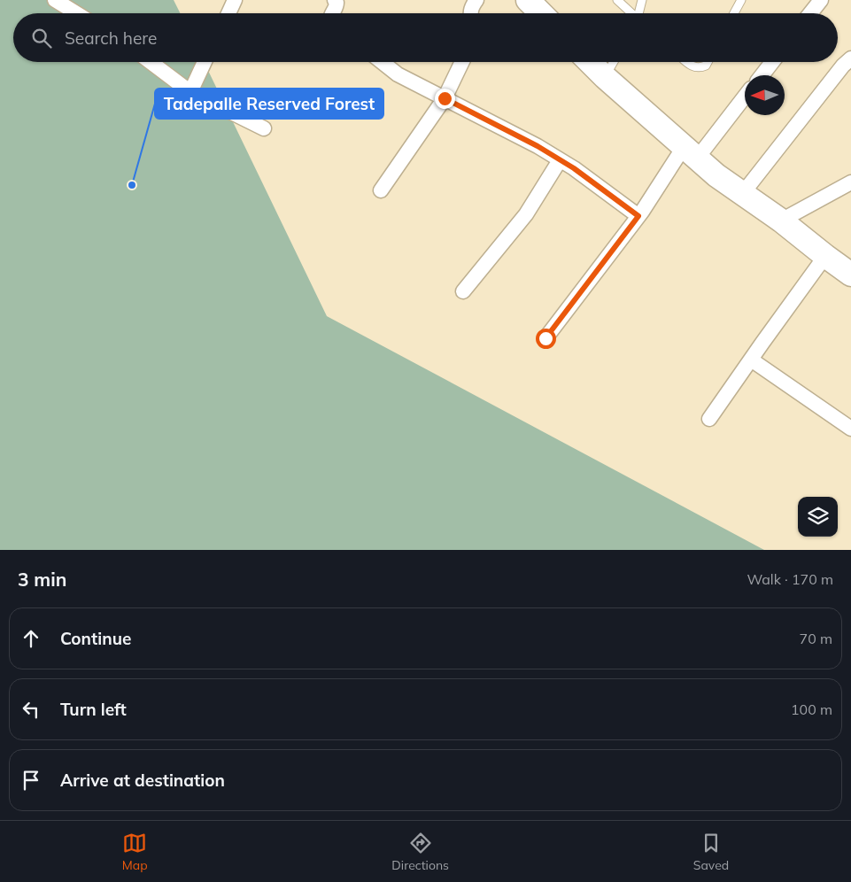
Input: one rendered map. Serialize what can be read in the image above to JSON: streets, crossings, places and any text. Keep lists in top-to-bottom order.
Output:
{
  "places": ["Tadepalle Reserved Forest"],
  "north": "left",
  "page": {
    "search": "Search here",
    "heading": ["3 min", "Walk · 170 m"],
    "list": [
      ["Continue", "70 m"],
      ["Turn left", "100 m"],
      "Arrive at destination"
    ],
    "nav": ["Map", "Directions", "Saved"]
  }
}
